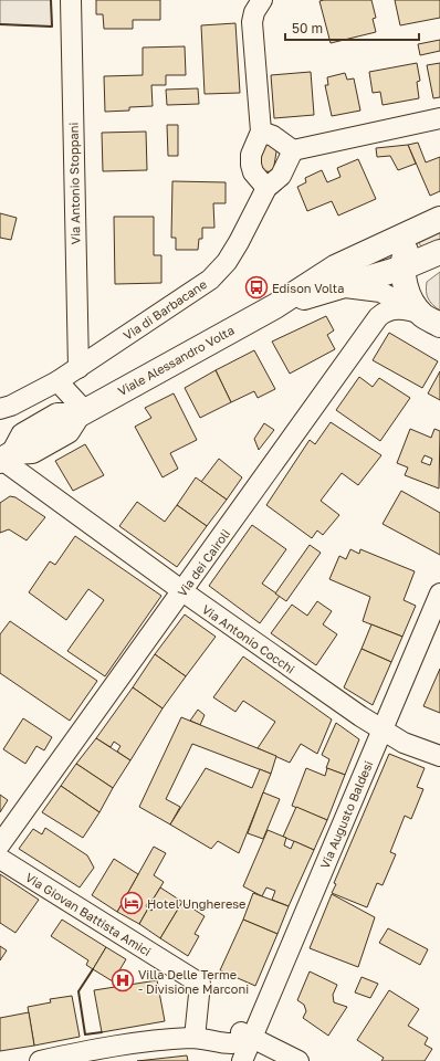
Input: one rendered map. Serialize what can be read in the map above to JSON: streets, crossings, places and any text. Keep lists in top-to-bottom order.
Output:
{
  "streets": {
    "main road": ["Viale Alessandro Volta"],
    "street": [
      "Via Antonio Stoppani",
      "Via di Barbacane",
      "Via dei Cairoli",
      "Via Antonio Cocchi",
      "Via Augusto Baldesi",
      "Via Giovan Battista Amici"
    ]
  },
  "crossings": [
    ["Via Antonio Stoppani", "Via di Barbacane"],
    ["Viale Alessandro Volta", "Via Antonio Cocchi"],
    ["Via dei Cairoli", "Via Antonio Cocchi"],
    ["Via Antonio Cocchi", "Via Augusto Baldesi"]
  ],
  "places": {
    "bus stop": ["Edison Volta"],
    "hotel": ["Hotel Ungherese"],
    "hospital": ["Villa Delle Terme - Divisione Marconi"]
  },
  "scale_bar": "50 m"
}
